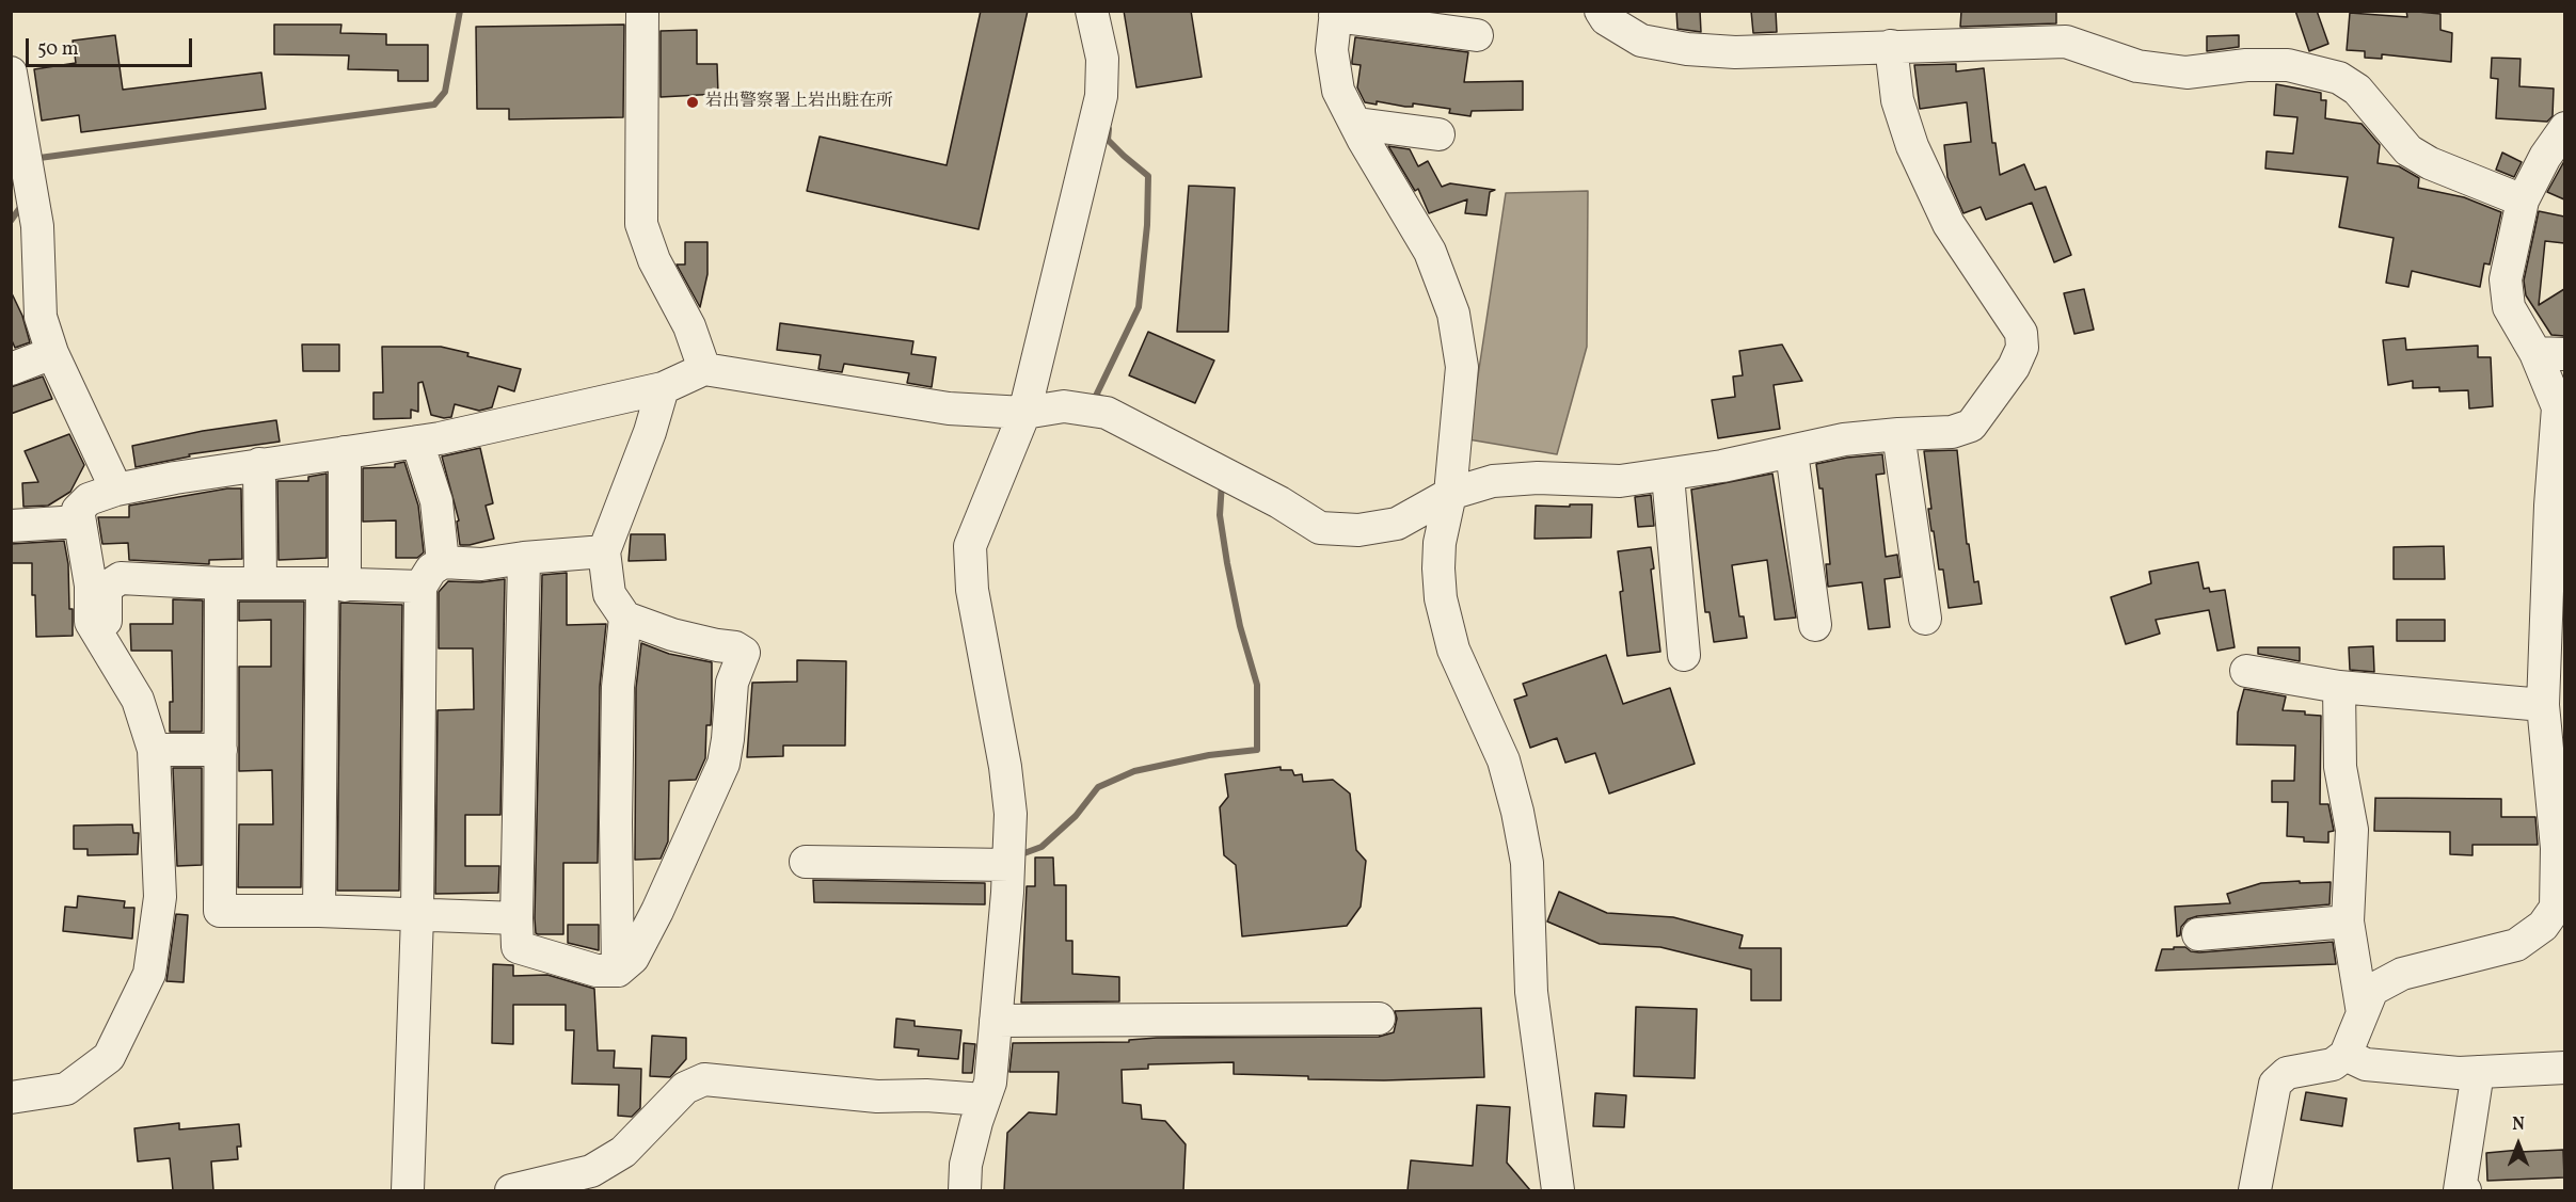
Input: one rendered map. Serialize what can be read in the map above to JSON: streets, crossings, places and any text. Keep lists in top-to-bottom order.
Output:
{
  "places": ["岩出警察署上岩出駐在所"],
  "scale_bar": "50 m",
  "north": "top"
}
